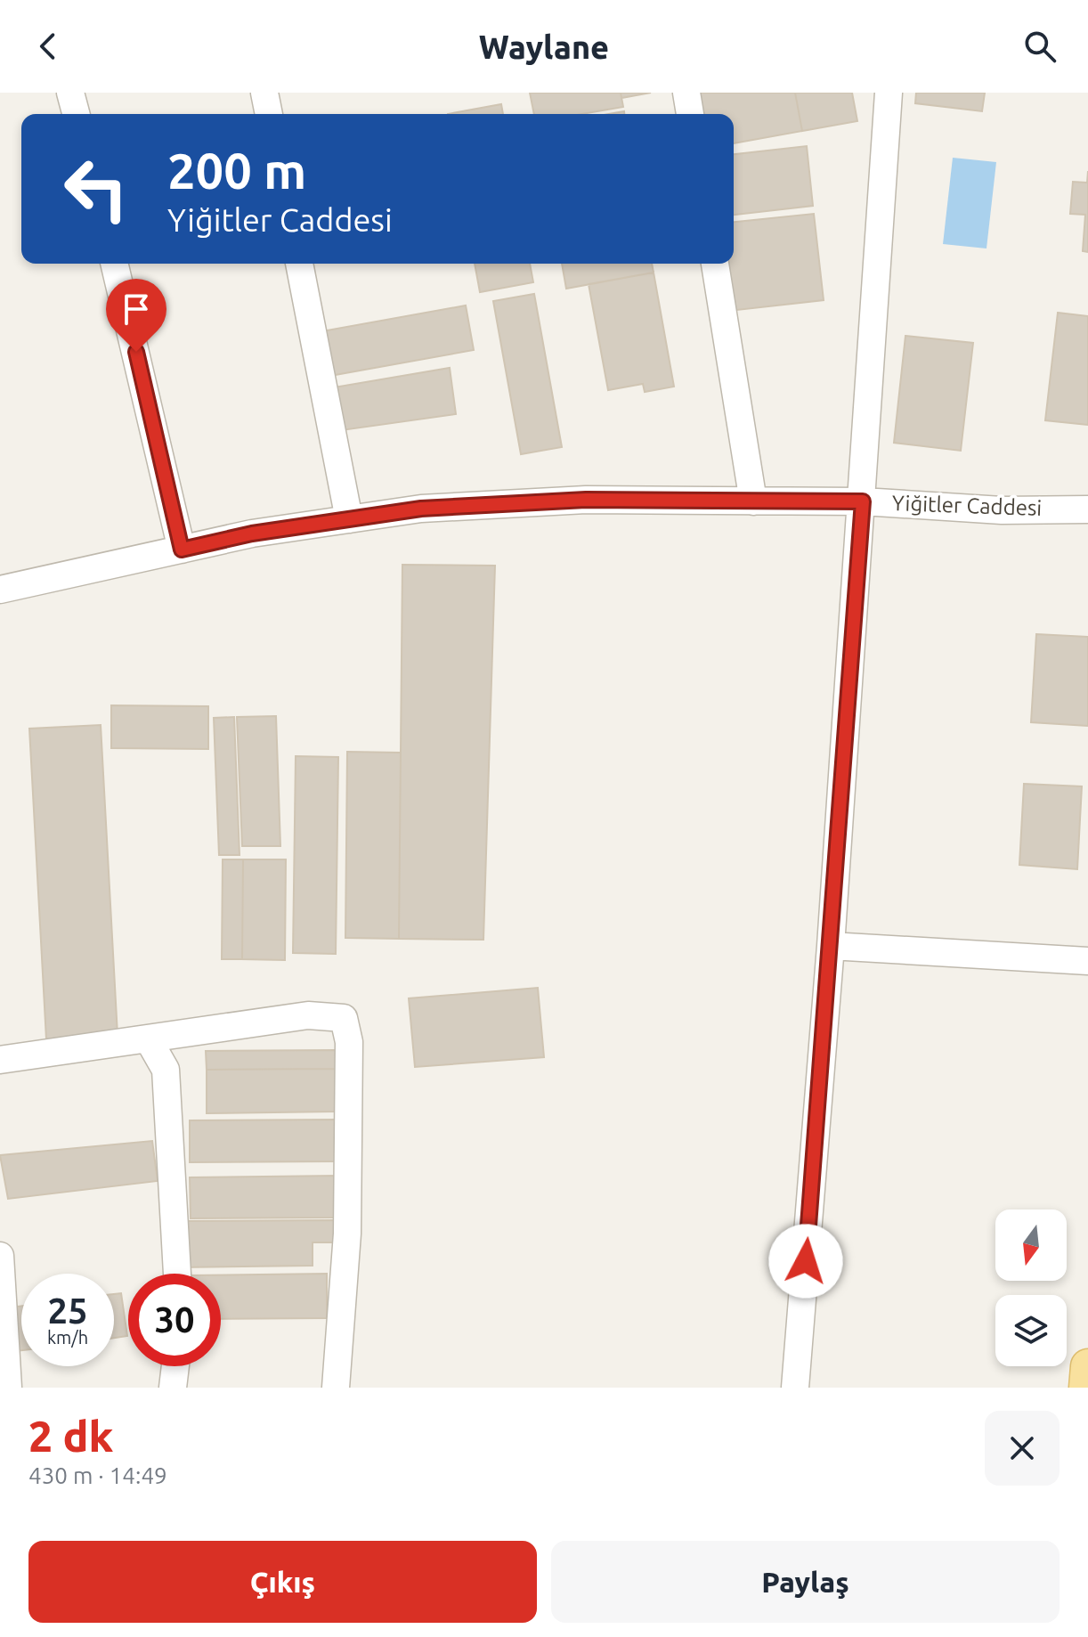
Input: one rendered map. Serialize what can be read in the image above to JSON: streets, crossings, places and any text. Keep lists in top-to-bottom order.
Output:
{
  "streets": {
    "street": ["Yiğitler Caddesi"]
  },
  "north": "bottom",
  "page": {
    "header": "Waylane",
    "turn": ["200 m", "Yiğitler Caddesi"],
    "speed": "25 km/h",
    "limit": "30",
    "heading": ["2 dk", "430 m · 14:49"],
    "buttons": ["Çıkış", "Paylaş"]
  }
}
